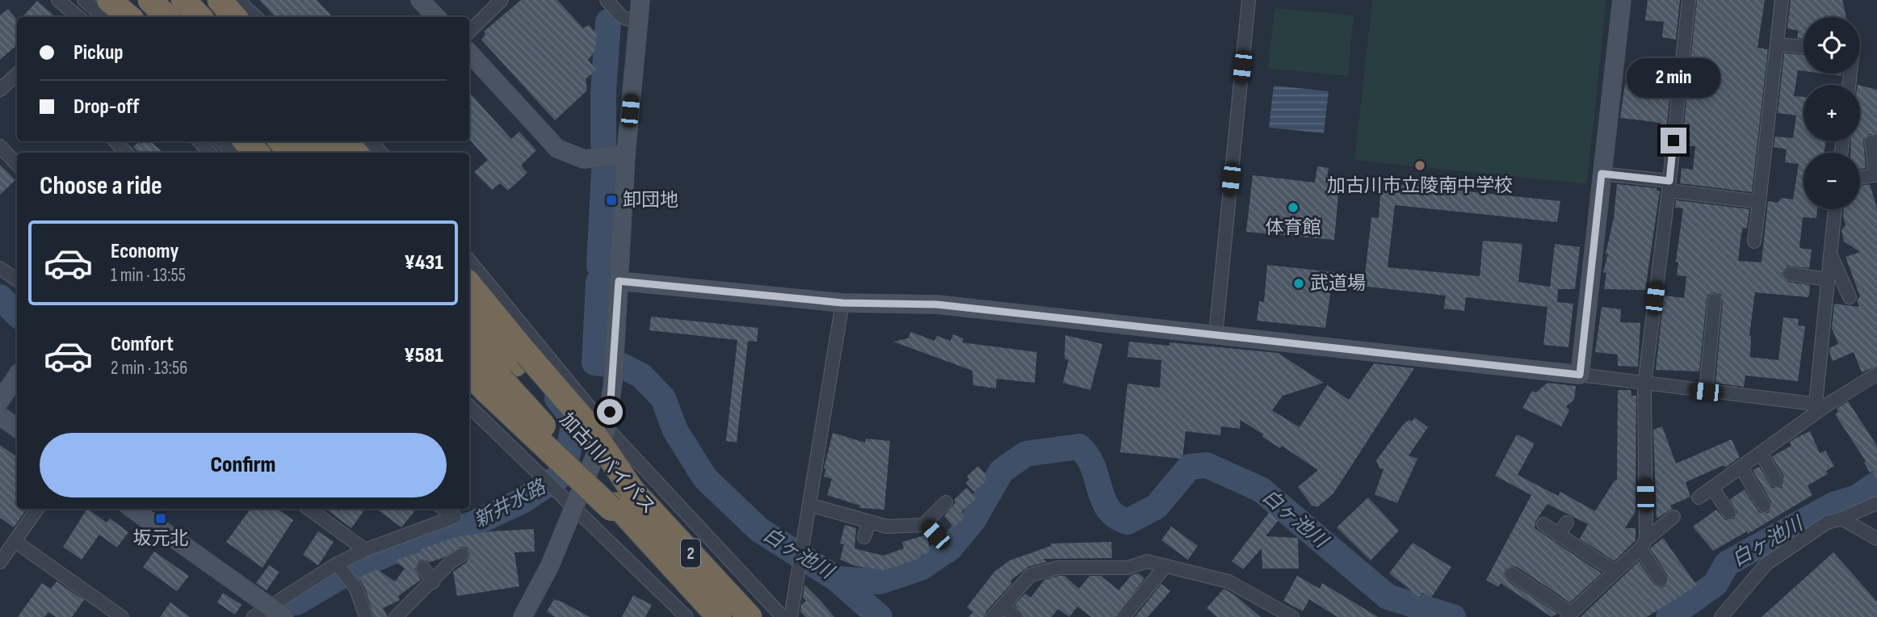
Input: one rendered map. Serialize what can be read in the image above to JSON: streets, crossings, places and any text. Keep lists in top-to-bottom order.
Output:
{
  "streets": {
    "highway": ["加古川バイパス", "2"]
  },
  "crossings": [
    ["加古川バイパス", "2"]
  ],
  "water": ["新井水路", "白ヶ池川"],
  "places": {
    "other": ["加古川市立陵南中学校", "体育館", "武道場"],
    "transit": ["卸団地", "坂元北"]
  },
  "page": {
    "map_buttons": ["+", "−"],
    "banner": ["Pickup", "Drop-off"],
    "bubble": "2 min",
    "heading": "Choose a ride",
    "list": [
      {
        "name": "Economy",
        "note": "1 min · 13:55",
        "value": "¥431"
      },
      {
        "name": "Comfort",
        "note": "2 min · 13:56",
        "value": "¥581"
      }
    ],
    "buttons": "Confirm"
  }
}
